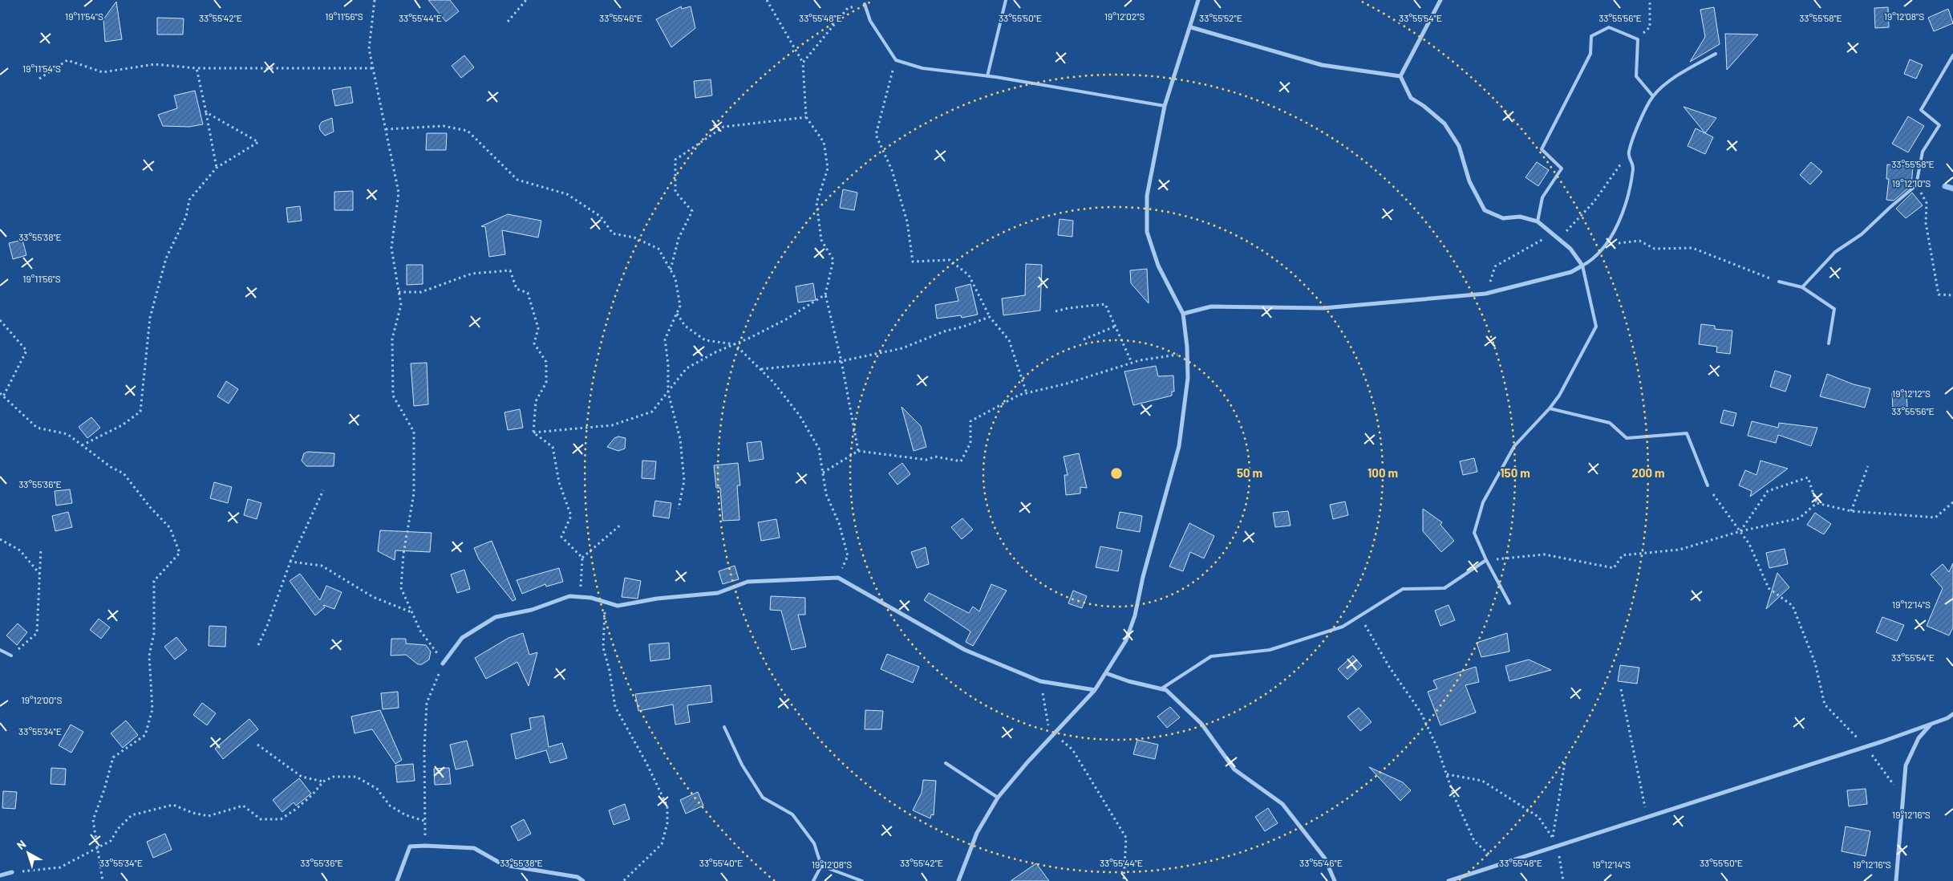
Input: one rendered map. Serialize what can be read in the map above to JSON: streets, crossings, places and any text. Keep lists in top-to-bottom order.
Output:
{
  "north": "top left",
  "coordinates": [
    "19°11'54\"S",
    "19°11'56\"S",
    "19°12'02\"S",
    "19°12'08\"S",
    "33°55'52\"E",
    "33°55'54\"E",
    "33°55'56\"E",
    "33°55'58\"E",
    "33°55'42\"E",
    "33°55'44\"E",
    "33°55'46\"E",
    "33°55'48\"E",
    "33°55'50\"E",
    "19°12'10\"S",
    "33°55'38\"E",
    "19°12'12\"S",
    "33°55'36\"E",
    "19°12'14\"S",
    "19°12'00\"S",
    "33°55'34\"E",
    "19°12'16\"S",
    "33°55'40\"E"
  ],
  "rings": [
    "50 m",
    "100 m",
    "150 m",
    "200 m"
  ]
}
